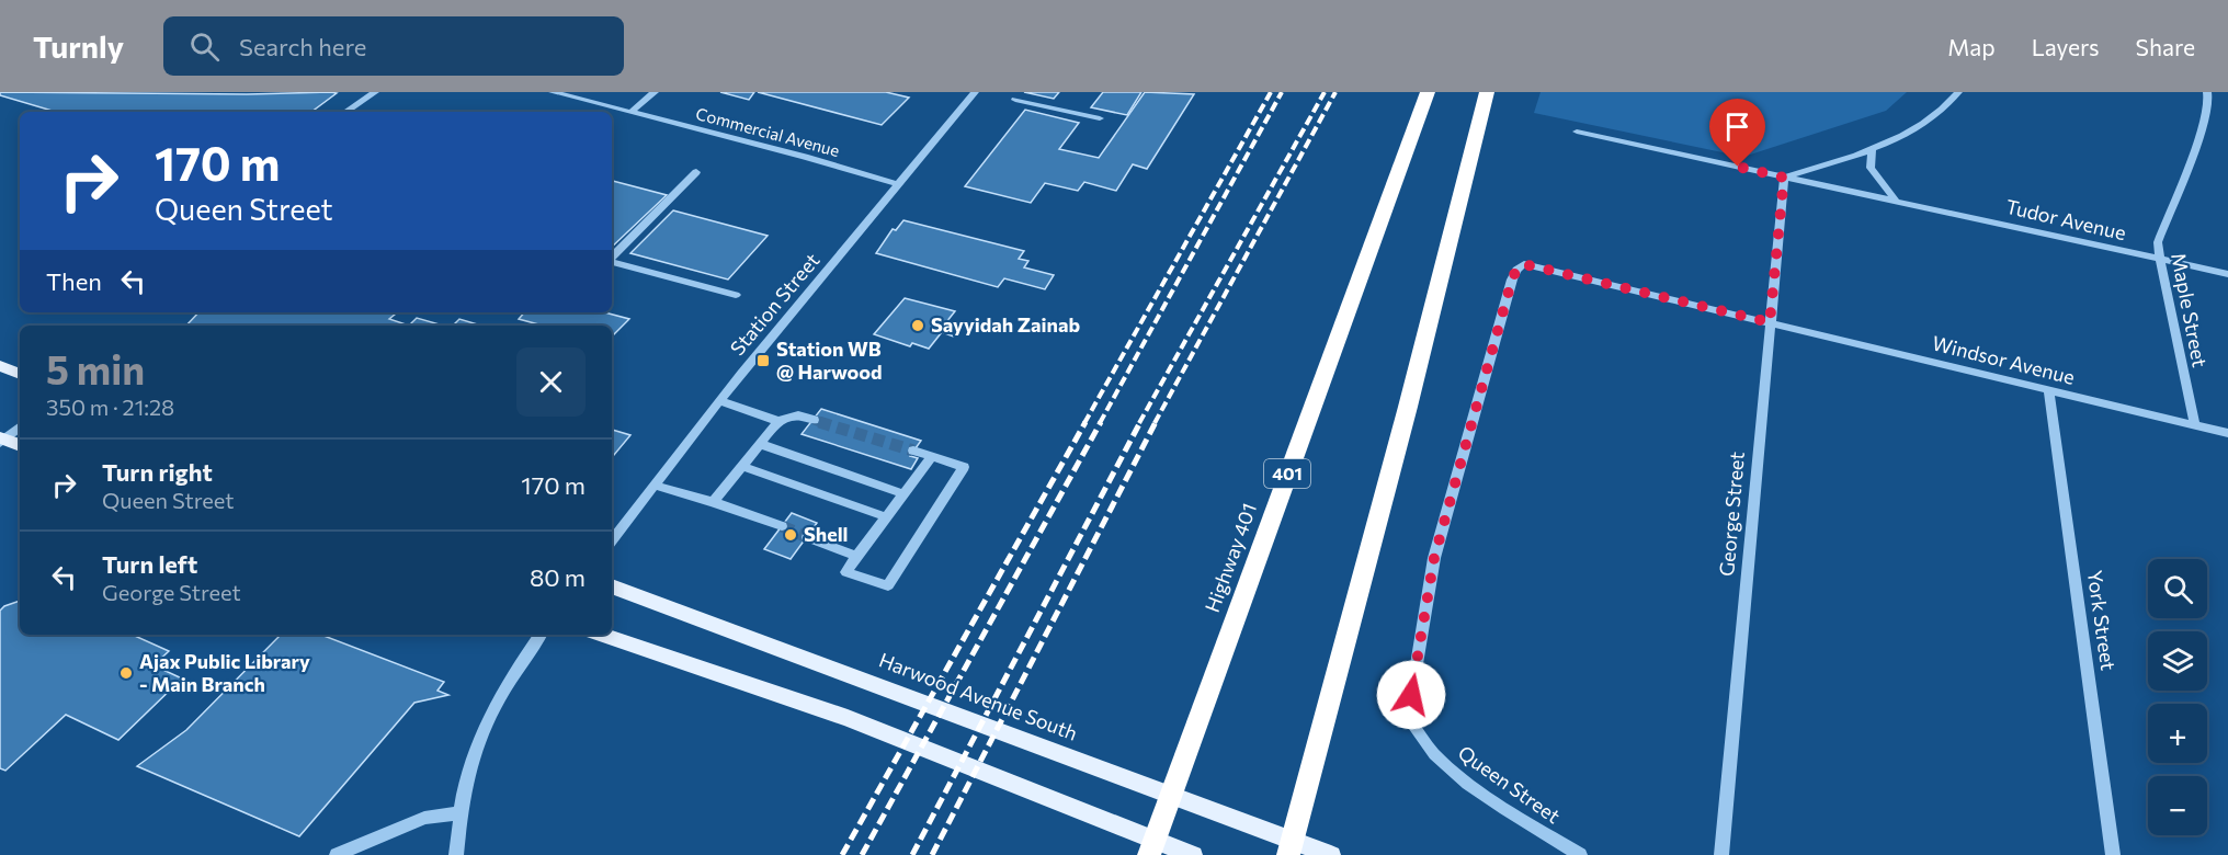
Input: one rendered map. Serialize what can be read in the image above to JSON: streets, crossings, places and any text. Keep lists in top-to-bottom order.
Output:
{
  "streets": {
    "highway": ["401", "Highway 401"],
    "main road": ["Harwood Avenue South"],
    "street": [
      "Commercial Avenue",
      "Tudor Avenue",
      "Station Street",
      "Maple Street",
      "Windsor Avenue",
      "George Street",
      "York Street",
      "Queen Street"
    ]
  },
  "crossings": [
    ["Commercial Avenue", "Station Street"],
    ["Tudor Avenue", "Maple Street"],
    ["Tudor Avenue", "George Street"],
    ["Maple Street", "Windsor Avenue"],
    ["Windsor Avenue", "George Street"],
    ["Windsor Avenue", "York Street"],
    ["Windsor Avenue", "Queen Street"],
    ["George Street", "Queen Street"]
  ],
  "places": {
    "other": ["Sayyidah Zainab", "Shell", "Ajax Public Library - Main Branch"],
    "transit": ["Station WB @ Harwood"]
  },
  "page": {
    "header": "Turnly",
    "search": "Search here",
    "nav": ["Map", "Layers", "Share"],
    "turn": ["170 m", "Queen Street"],
    "then": "Then",
    "heading": ["5 min", "350 m · 21:28"],
    "list": [
      {
        "name": "Turn right",
        "note": "Queen Street",
        "value": "170 m"
      },
      {
        "name": "Turn left",
        "note": "George Street",
        "value": "80 m"
      }
    ],
    "map_buttons": ["+", "−"]
  }
}
